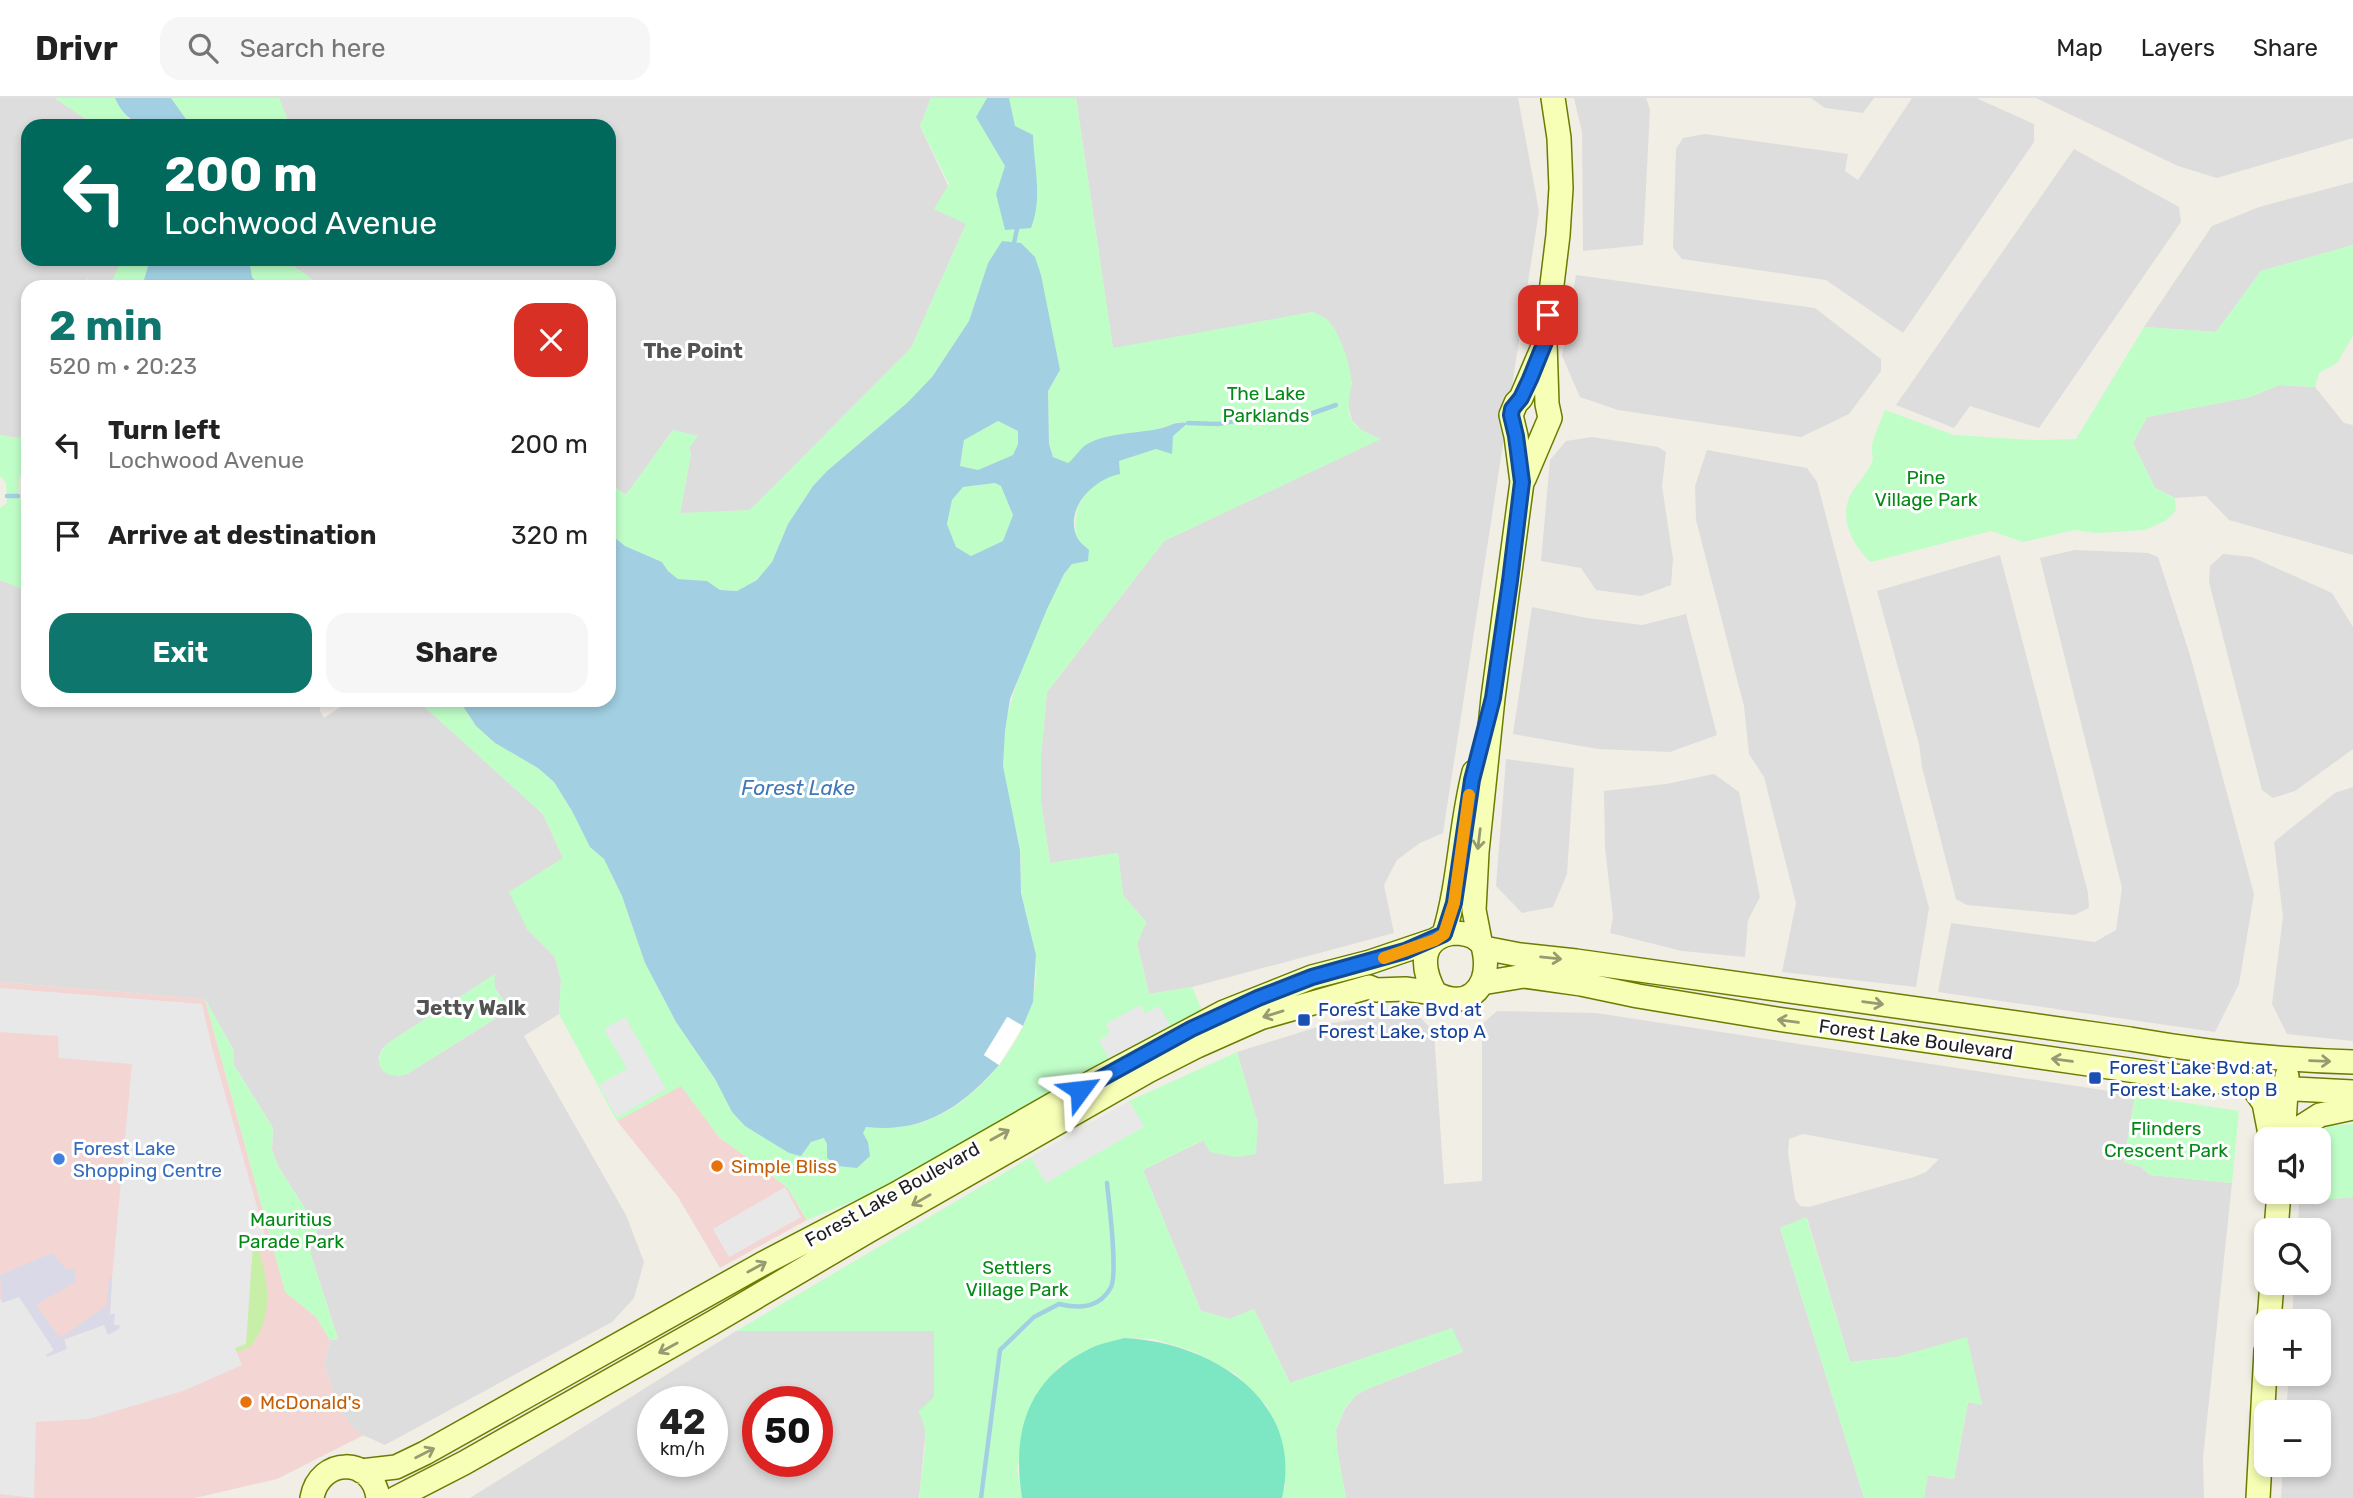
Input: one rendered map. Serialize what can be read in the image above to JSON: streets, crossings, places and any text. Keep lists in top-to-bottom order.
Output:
{
  "streets": {
    "main road": ["Forest Lake Boulevard"]
  },
  "districts": ["The Point", "Jetty Walk"],
  "water": ["Forest Lake"],
  "parks": [
    "The Lake Parklands",
    "Pine Village Park",
    "Flinders Crescent Park",
    "Mauritius Parade Park",
    "Settlers Village Park"
  ],
  "places": {
    "transit": ["Forest Lake Bvd at Forest Lake, stop A", "Forest Lake Bvd at Forest Lake, stop B"],
    "other": ["Forest Lake Shopping Centre", "Simple Bliss", "McDonald's"]
  },
  "page": {
    "header": "Drivr",
    "search": "Search here",
    "nav": ["Map", "Layers", "Share"],
    "turn": ["200 m", "Lochwood Avenue"],
    "heading": ["2 min", "520 m · 20:23"],
    "list": [
      {
        "name": "Turn left",
        "note": "Lochwood Avenue",
        "value": "200 m"
      },
      {
        "name": "Arrive at destination",
        "value": "320 m"
      }
    ],
    "buttons": ["Exit", "Share"],
    "map_buttons": ["+", "−"],
    "speed": "42 km/h",
    "limit": "50"
  }
}
